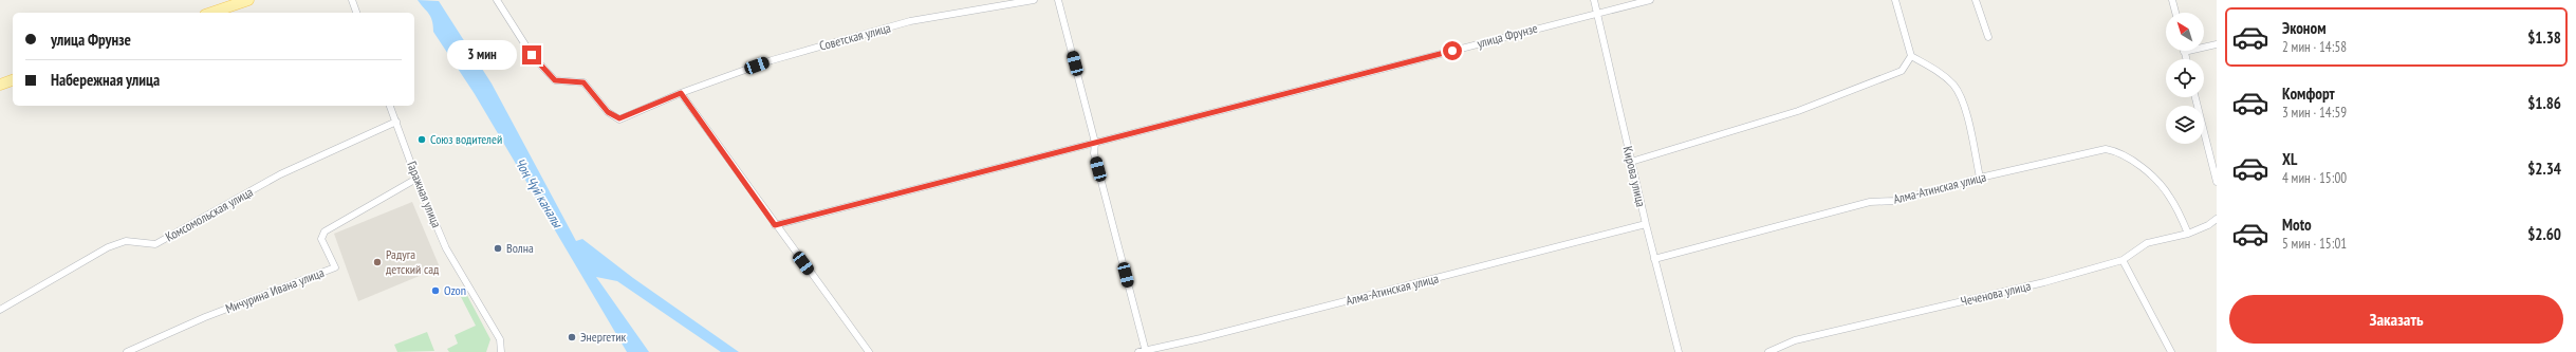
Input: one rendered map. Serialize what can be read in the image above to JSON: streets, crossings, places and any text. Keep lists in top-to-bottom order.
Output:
{
  "streets": {
    "street": [
      "улица Фрунзе",
      "Советская улица",
      "Кирова улица",
      "Алма-Атинская улица",
      "Гаражная улица",
      "Комсомольская улица",
      "Мичурина Ивана улица",
      "Чеченова улица"
    ]
  },
  "crossings": [
    ["улица Фрунзе", "Кирова улица"],
    ["Кирова улица", "Алма-Атинская улица"],
    ["Алма-Атинская улица", "Чеченова улица"],
    ["Гаражная улица", "Комсомольская улица"],
    ["Гаражная улица", "Мичурина Ивана улица"]
  ],
  "water": ["Чоң Чүй каналы"],
  "places": [
    "Союз водителей",
    "Волна",
    "Радуга детский сад",
    "Ozon",
    "Энергетик"
  ],
  "north": "top left",
  "page": {
    "list": [
      {
        "name": "Эконом",
        "note": "2 мин · 14:58",
        "value": "$1.38"
      },
      {
        "name": "Комфорт",
        "note": "3 мин · 14:59",
        "value": "$1.86"
      },
      {
        "name": "XL",
        "note": "4 мин · 15:00",
        "value": "$2.34"
      },
      {
        "name": "Moto",
        "note": "5 мин · 15:01",
        "value": "$2.60"
      }
    ],
    "banner": ["улица Фрунзе", "Набережная улица"],
    "bubble": "3 мин",
    "buttons": "Заказать"
  }
}
